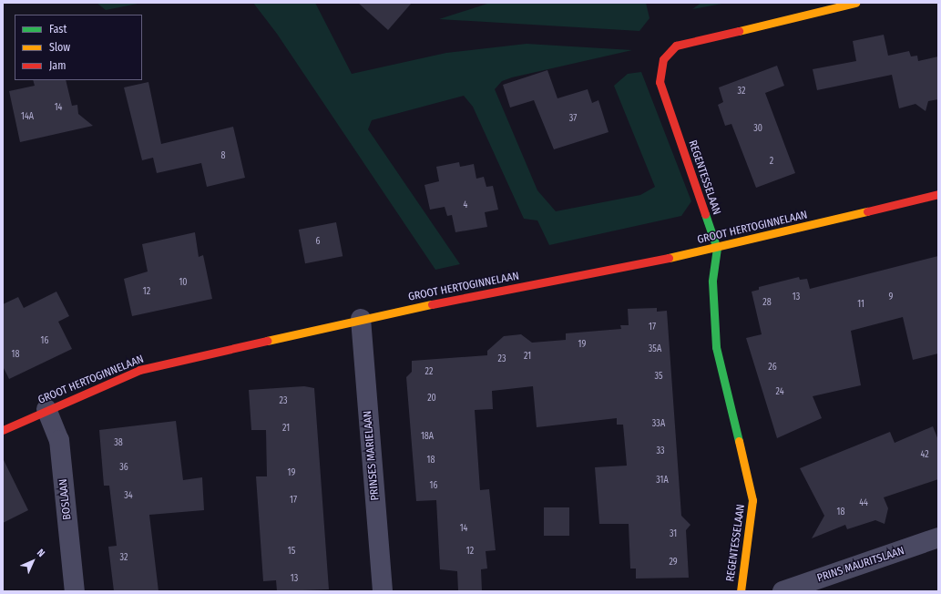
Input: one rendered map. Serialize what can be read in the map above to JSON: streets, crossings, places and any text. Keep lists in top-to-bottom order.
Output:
{
  "streets": {
    "main road": ["REGENTESSELAAN", "GROOT HERTOGINNELAAN"],
    "street": ["PRINSES MARIELAAN", "BOSLAAN", "PRINS MAURITSLAAN"]
  },
  "crossings": [
    ["REGENTESSELAAN", "GROOT HERTOGINNELAAN"],
    ["GROOT HERTOGINNELAAN", "PRINSES MARIELAAN"],
    ["GROOT HERTOGINNELAAN", "BOSLAAN"]
  ],
  "house_numbers": [
    "32",
    "14",
    "14A",
    "37",
    "30",
    "8",
    "2",
    "4",
    "6",
    "10",
    "12",
    "13",
    "9",
    "28",
    "11",
    "17",
    "16",
    "19",
    "35A",
    "18",
    "21",
    "23",
    "26",
    "22",
    "35",
    "24",
    "20",
    "23",
    "33A",
    "21",
    "18A",
    "38",
    "33",
    "42",
    "18",
    "36",
    "19",
    "31A",
    "16",
    "34",
    "17",
    "44",
    "18",
    "14",
    "31",
    "15",
    "12",
    "32",
    "29",
    "13"
  ],
  "legend": ["Fast", "Slow", "Jam"],
  "north": "top right"
}
